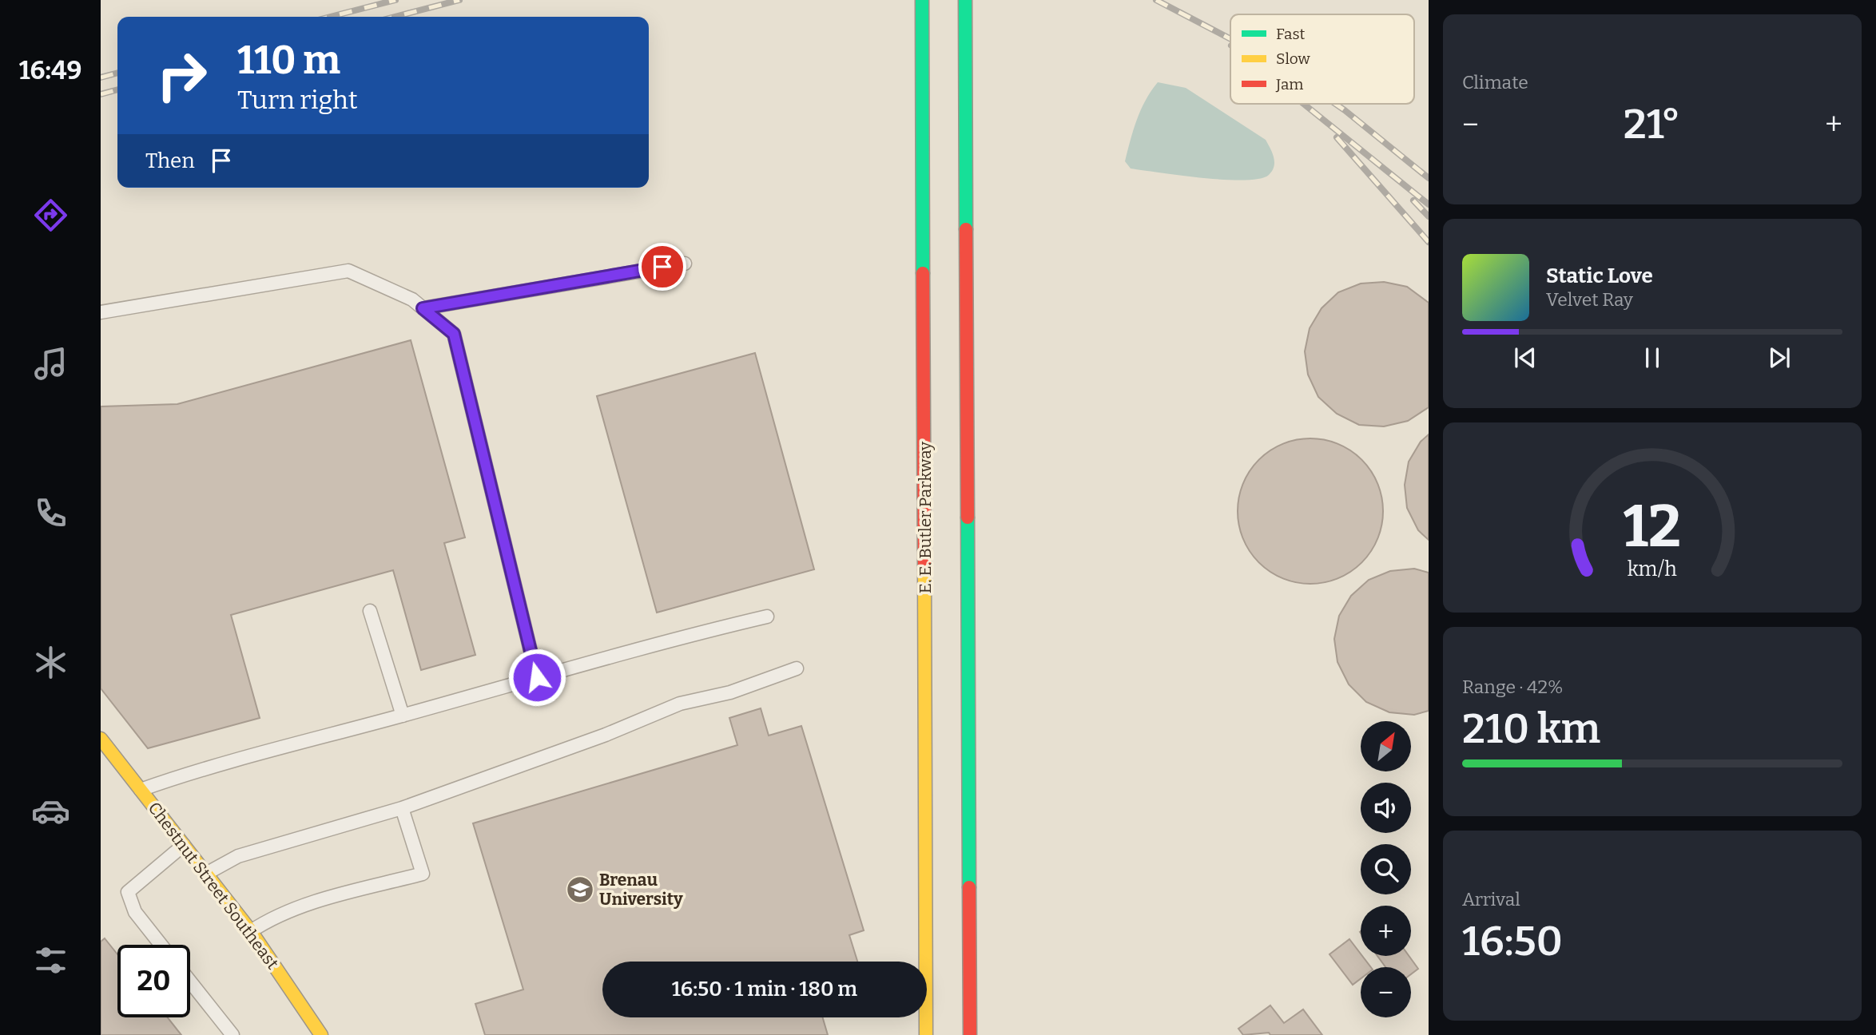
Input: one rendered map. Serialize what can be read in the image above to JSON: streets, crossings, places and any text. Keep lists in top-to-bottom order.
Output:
{
  "streets": {
    "main road": ["E. E. Butler Parkway", "Chestnut Street Southeast"]
  },
  "places": {
    "school or university": ["Brenau University"]
  },
  "legend": ["Fast", "Slow", "Jam"],
  "north": "top right",
  "page": {
    "tabs": "16:49",
    "tile": [
      "Climate",
      ["Range · 42%", "210 km"],
      ["Arrival", "16:50"]
    ],
    "turn": ["110 m", "Turn right"],
    "heat": ["−", "21°", "+"],
    "then": "Then",
    "song": ["Static Love", "Velvet Ray"],
    "map_buttons": ["+", "−"],
    "limit": "20",
    "trip": "16:50 · 1 min · 180 m",
    "gauge": ["12", "km/h"]
  }
}
